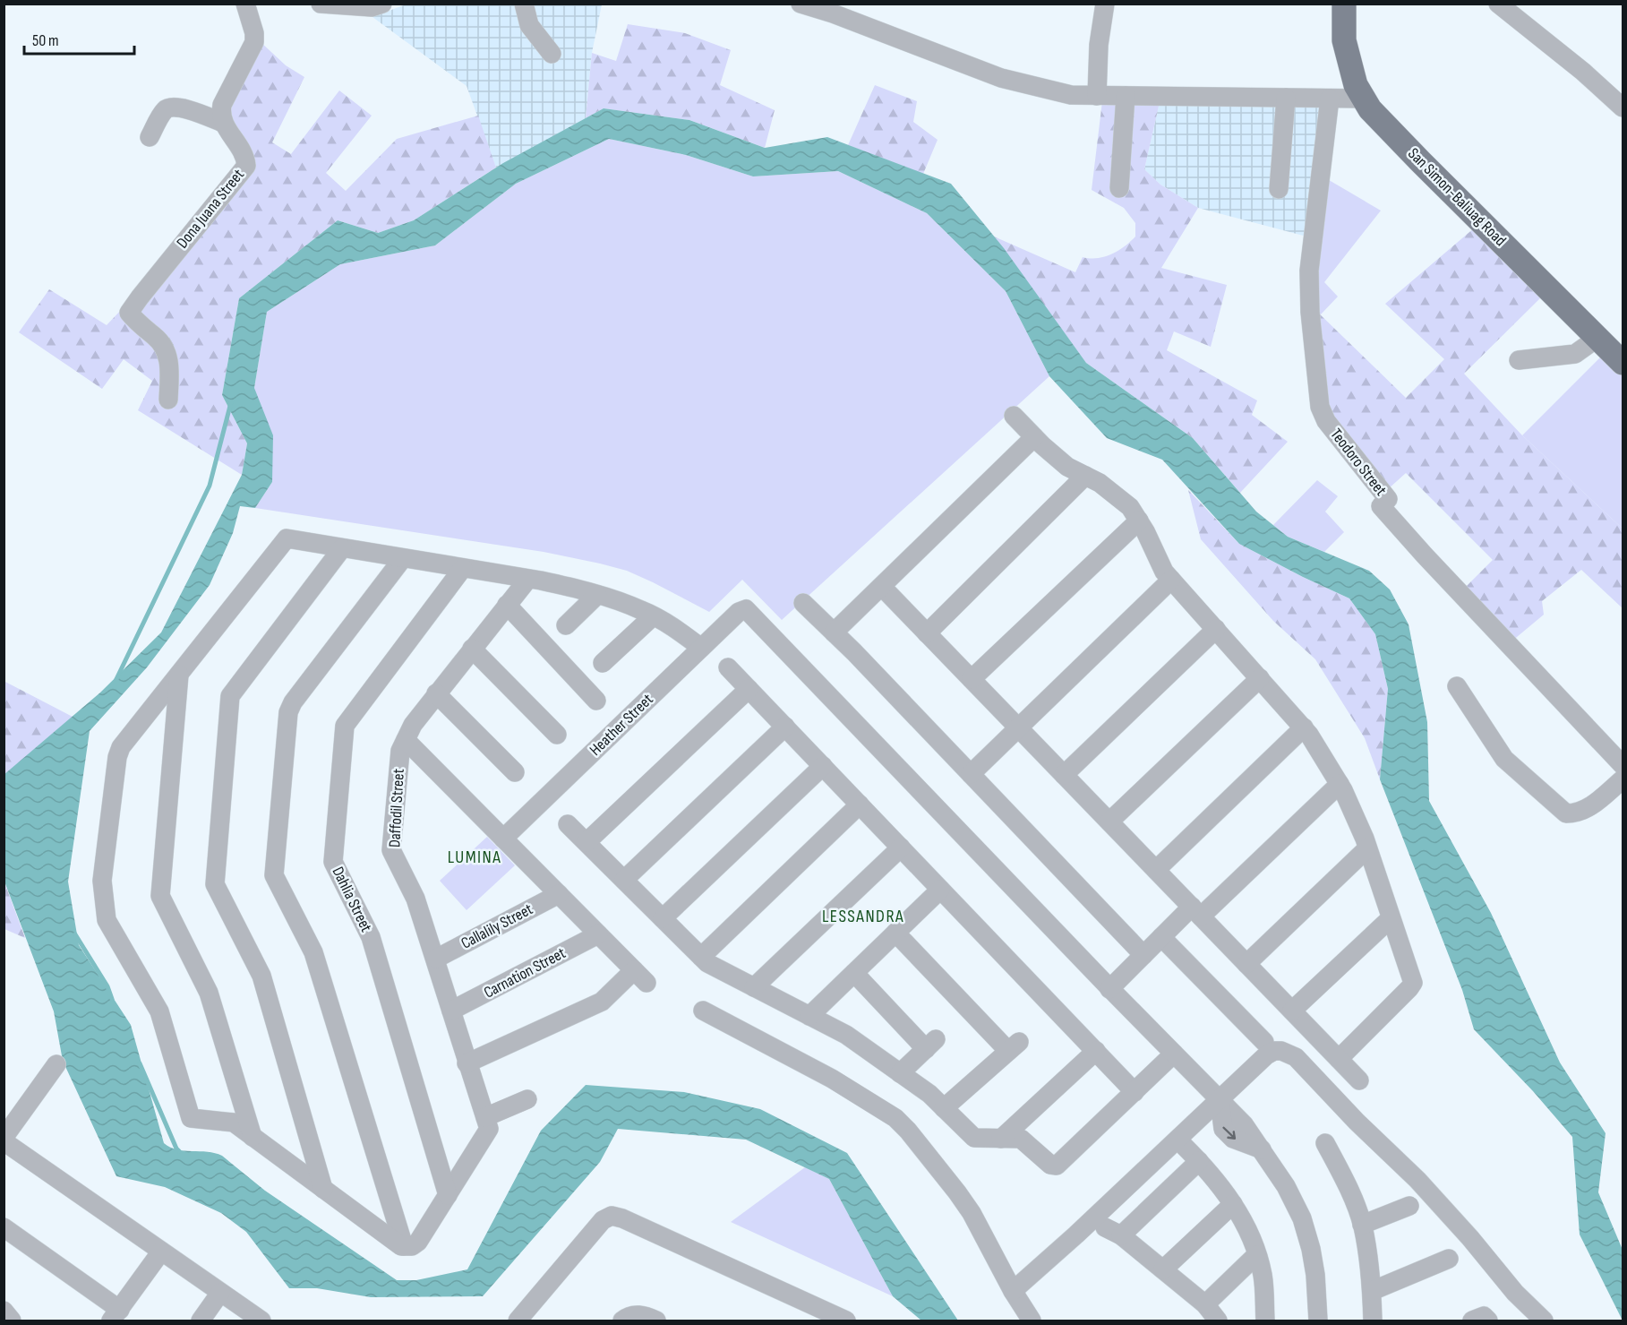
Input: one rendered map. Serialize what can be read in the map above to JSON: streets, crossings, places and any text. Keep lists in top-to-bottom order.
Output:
{
  "streets": {
    "main road": ["San Simon-Baliuag Road"],
    "street": [
      "Dona Juana Street",
      "Teodoro Street",
      "Heather Street",
      "Daffodil Street",
      "Dahlia Street",
      "Callalily Street",
      "Carnation Street"
    ]
  },
  "crossings": [
    ["Daffodil Street", "Callalily Street"],
    ["Daffodil Street", "Carnation Street"]
  ],
  "districts": ["LUMINA", "LESSANDRA"],
  "scale_bar": "50 m"
}
